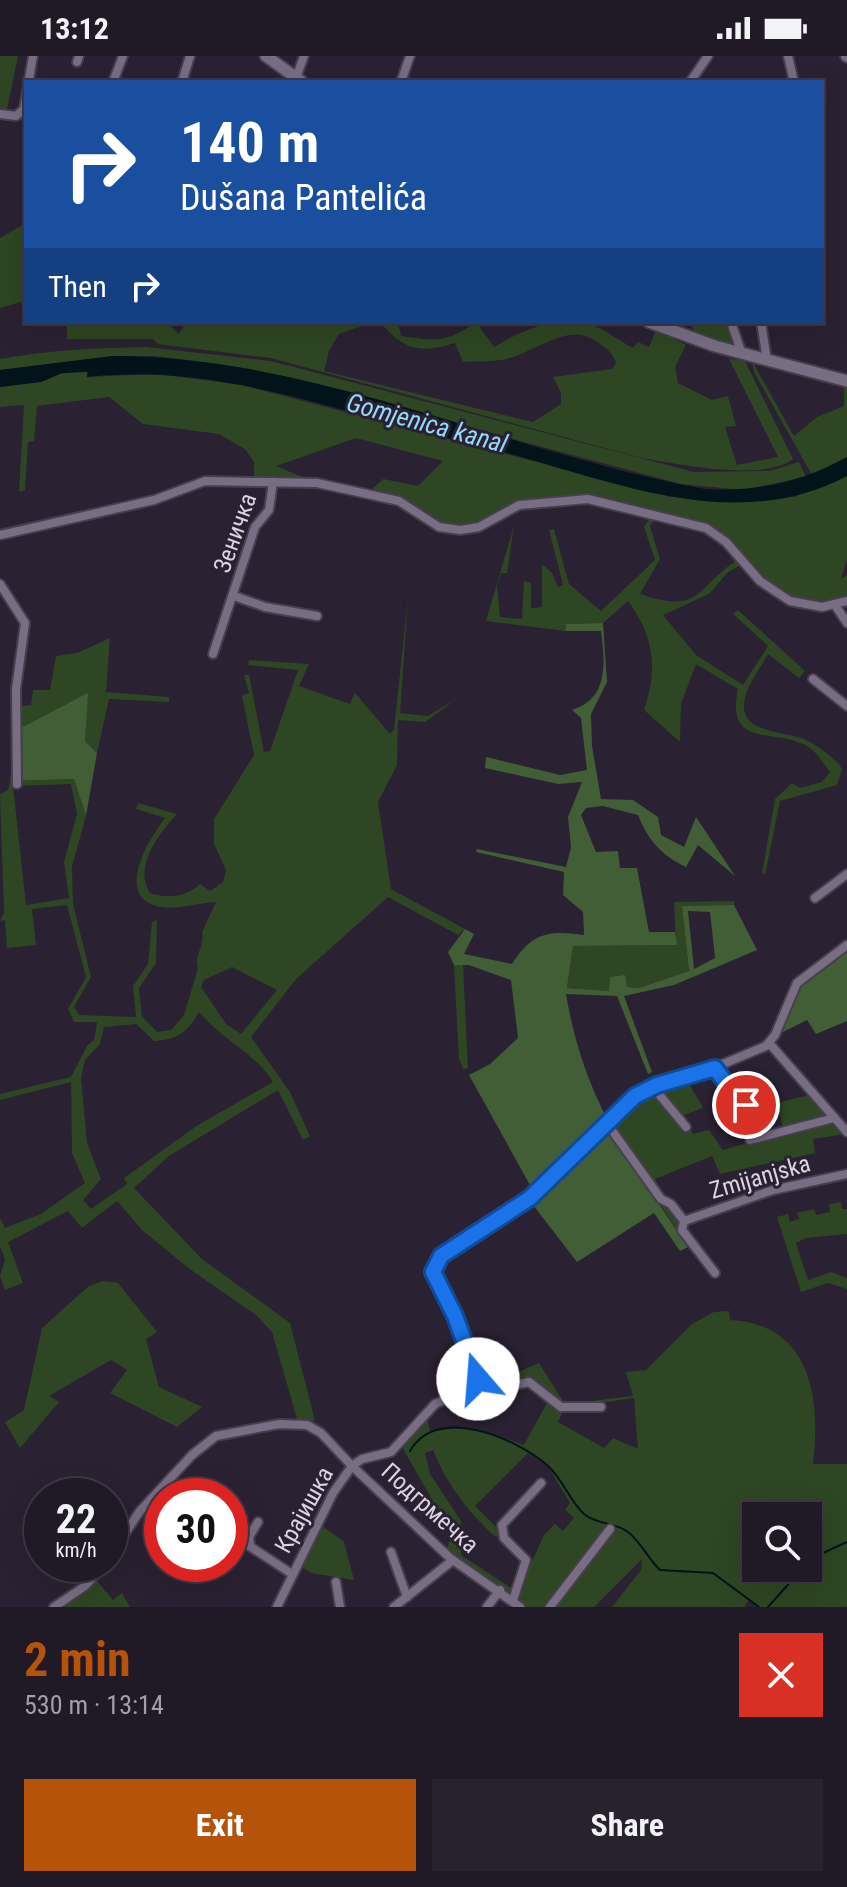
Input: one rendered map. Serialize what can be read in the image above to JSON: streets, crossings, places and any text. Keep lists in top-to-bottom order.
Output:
{
  "streets": {
    "street": [
      "Зеничка",
      "Zmijanjska",
      "Подгрмечка",
      "Крајишка"
    ]
  },
  "crossings": [
    ["Подгрмечка", "Крајишка"]
  ],
  "water": ["Gomjenica kanal"],
  "page": {
    "status": "13:12",
    "turn": ["140 m", "Dušana Pantelića"],
    "then": "Then",
    "speed": "22 km/h",
    "limit": "30",
    "heading": ["2 min", "530 m · 13:14"],
    "buttons": ["Exit", "Share"]
  }
}
